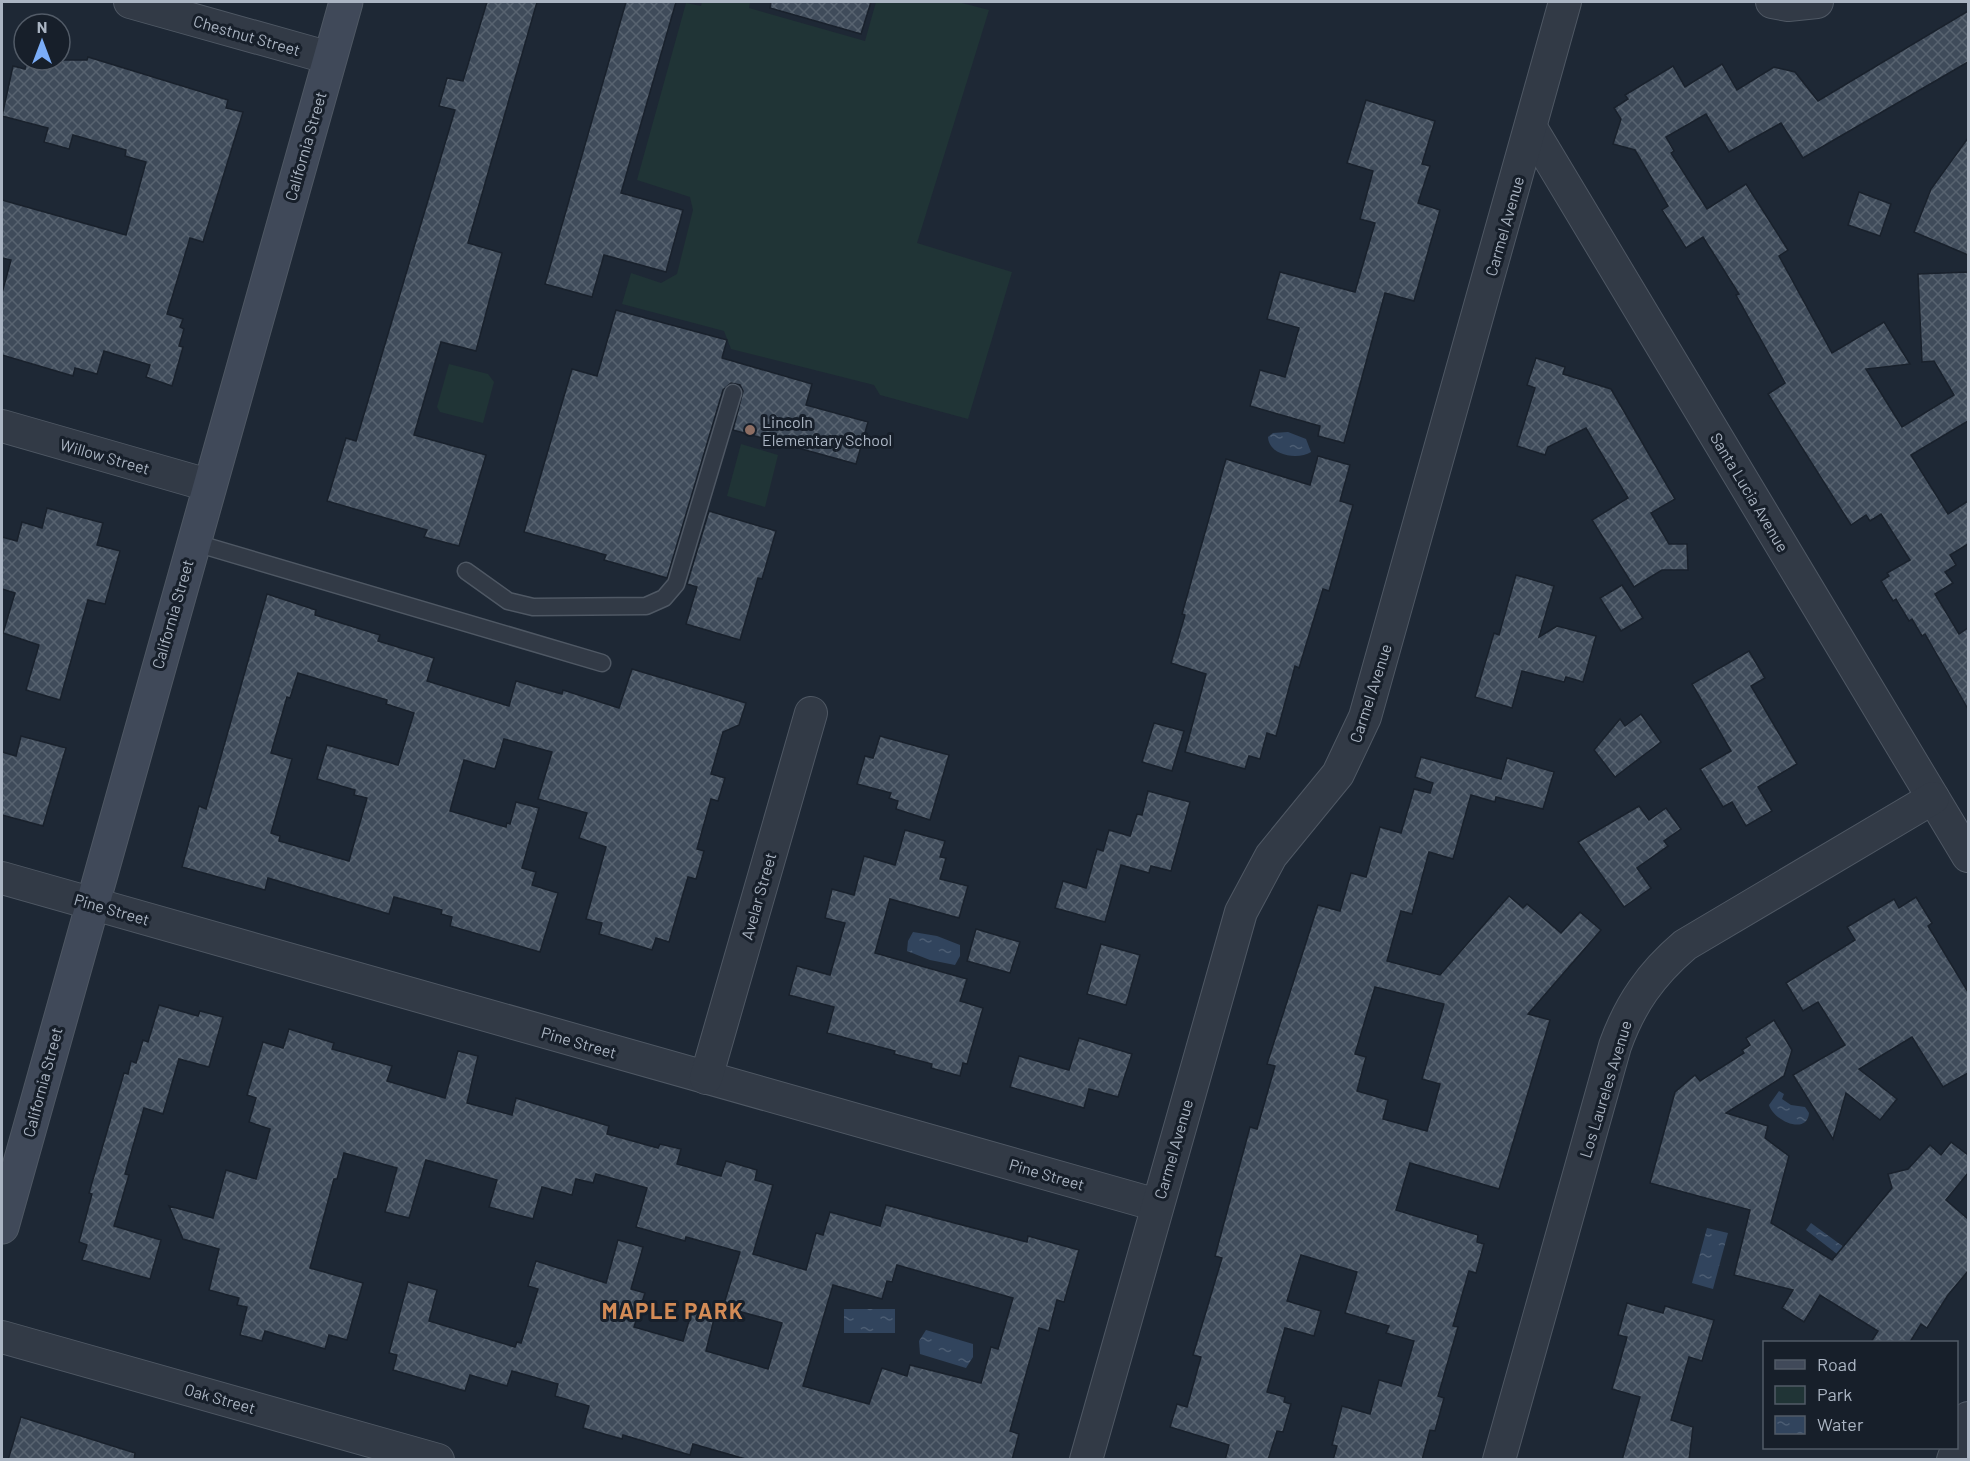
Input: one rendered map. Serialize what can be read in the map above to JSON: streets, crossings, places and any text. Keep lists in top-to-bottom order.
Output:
{
  "streets": {
    "street": [
      "Chestnut Street",
      "California Street",
      "Carmel Avenue",
      "Willow Street",
      "Santa Lucia Avenue",
      "Avelar Street",
      "Pine Street",
      "Los Laureles Avenue",
      "Oak Street"
    ]
  },
  "crossings": [
    ["Chestnut Street", "California Street"],
    ["California Street", "Willow Street"],
    ["California Street", "Pine Street"],
    ["Carmel Avenue", "Santa Lucia Avenue"],
    ["Carmel Avenue", "Pine Street"],
    ["Santa Lucia Avenue", "Los Laureles Avenue"],
    ["Avelar Street", "Pine Street"]
  ],
  "districts": ["MAPLE PARK"],
  "places": ["Lincoln Elementary School"],
  "legend": ["Road", "Park", "Water"],
  "north": "top"
}
